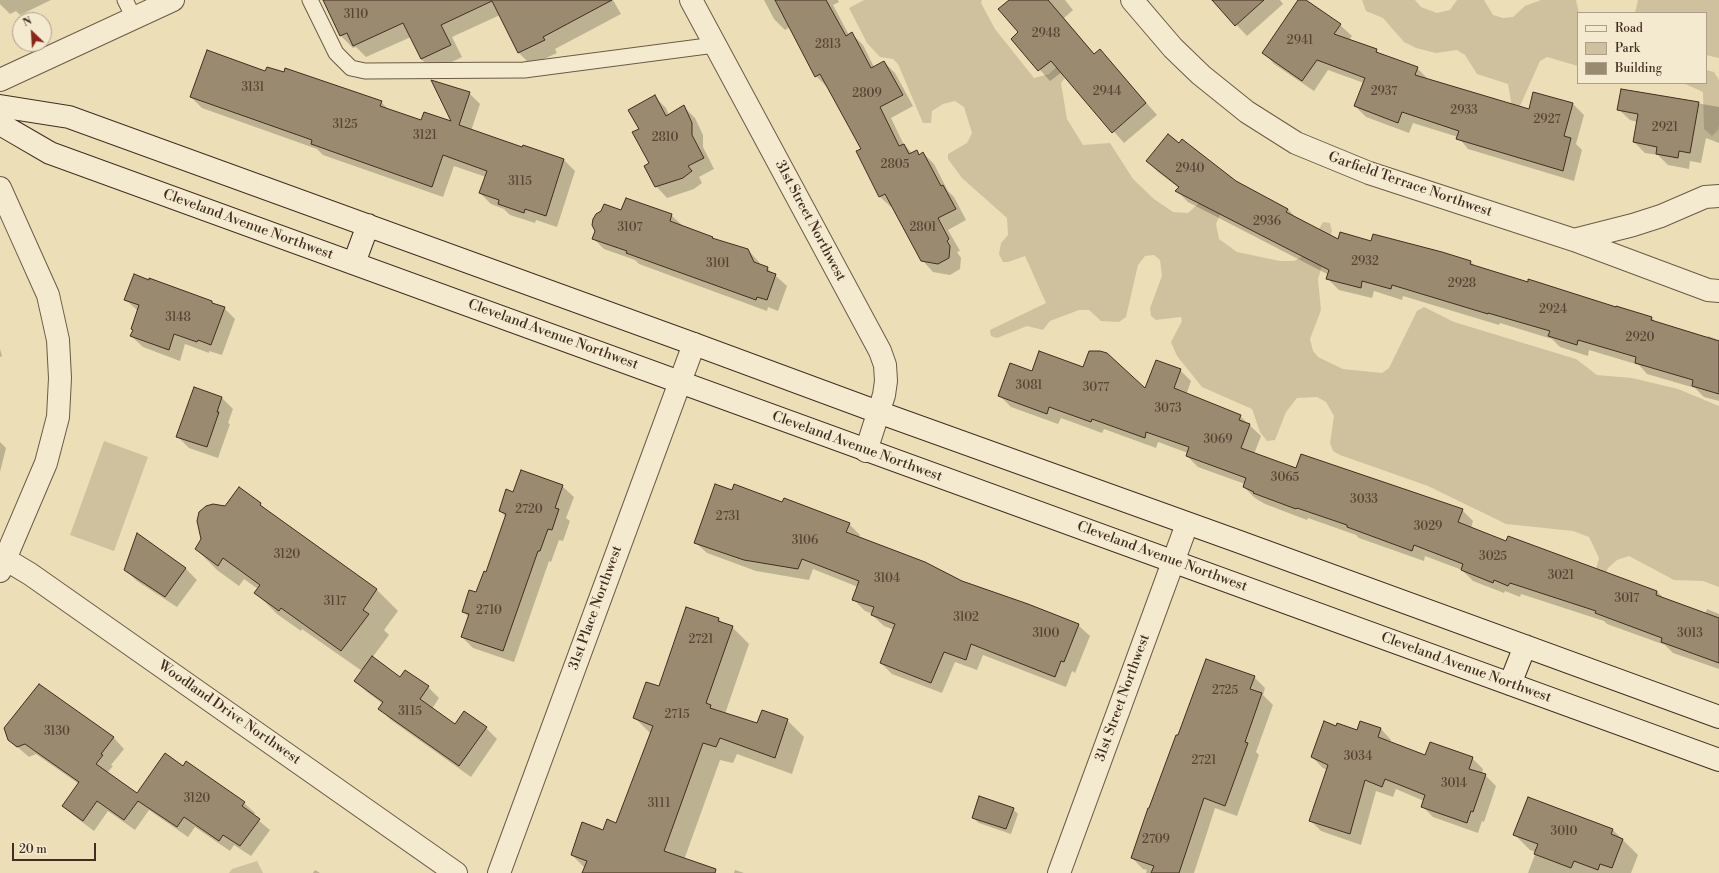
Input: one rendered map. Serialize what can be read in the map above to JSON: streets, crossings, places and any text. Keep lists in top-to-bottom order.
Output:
{
  "streets": {
    "main road": [
      "Garfield Terrace Northwest",
      "31st Street Northwest",
      "Cleveland Avenue Northwest",
      "31st Place Northwest",
      "Woodland Drive Northwest"
    ]
  },
  "crossings": [
    ["31st Street Northwest", "Cleveland Avenue Northwest"],
    ["Cleveland Avenue Northwest", "31st Place Northwest"]
  ],
  "house_numbers": [
    "3110",
    "2948",
    "2941",
    "2813",
    "3131",
    "2944",
    "2937",
    "2809",
    "2933",
    "2927",
    "3125",
    "2921",
    "3121",
    "2810",
    "2805",
    "2940",
    "3115",
    "2936",
    "3107",
    "2801",
    "2932",
    "3101",
    "2928",
    "2924",
    "3148",
    "2920",
    "3081",
    "3077",
    "3073",
    "3069",
    "3065",
    "3033",
    "2720",
    "2731",
    "3029",
    "3106",
    "3120",
    "3025",
    "3021",
    "3104",
    "3017",
    "3117",
    "2710",
    "3102",
    "3100",
    "3013",
    "2721",
    "2725",
    "3115",
    "2715",
    "3130",
    "3034",
    "2721",
    "3014",
    "3120",
    "3111",
    "3010",
    "2709"
  ],
  "legend": ["Road", "Park", "Building"],
  "scale_bar": "20 m",
  "north": "top left"
}
